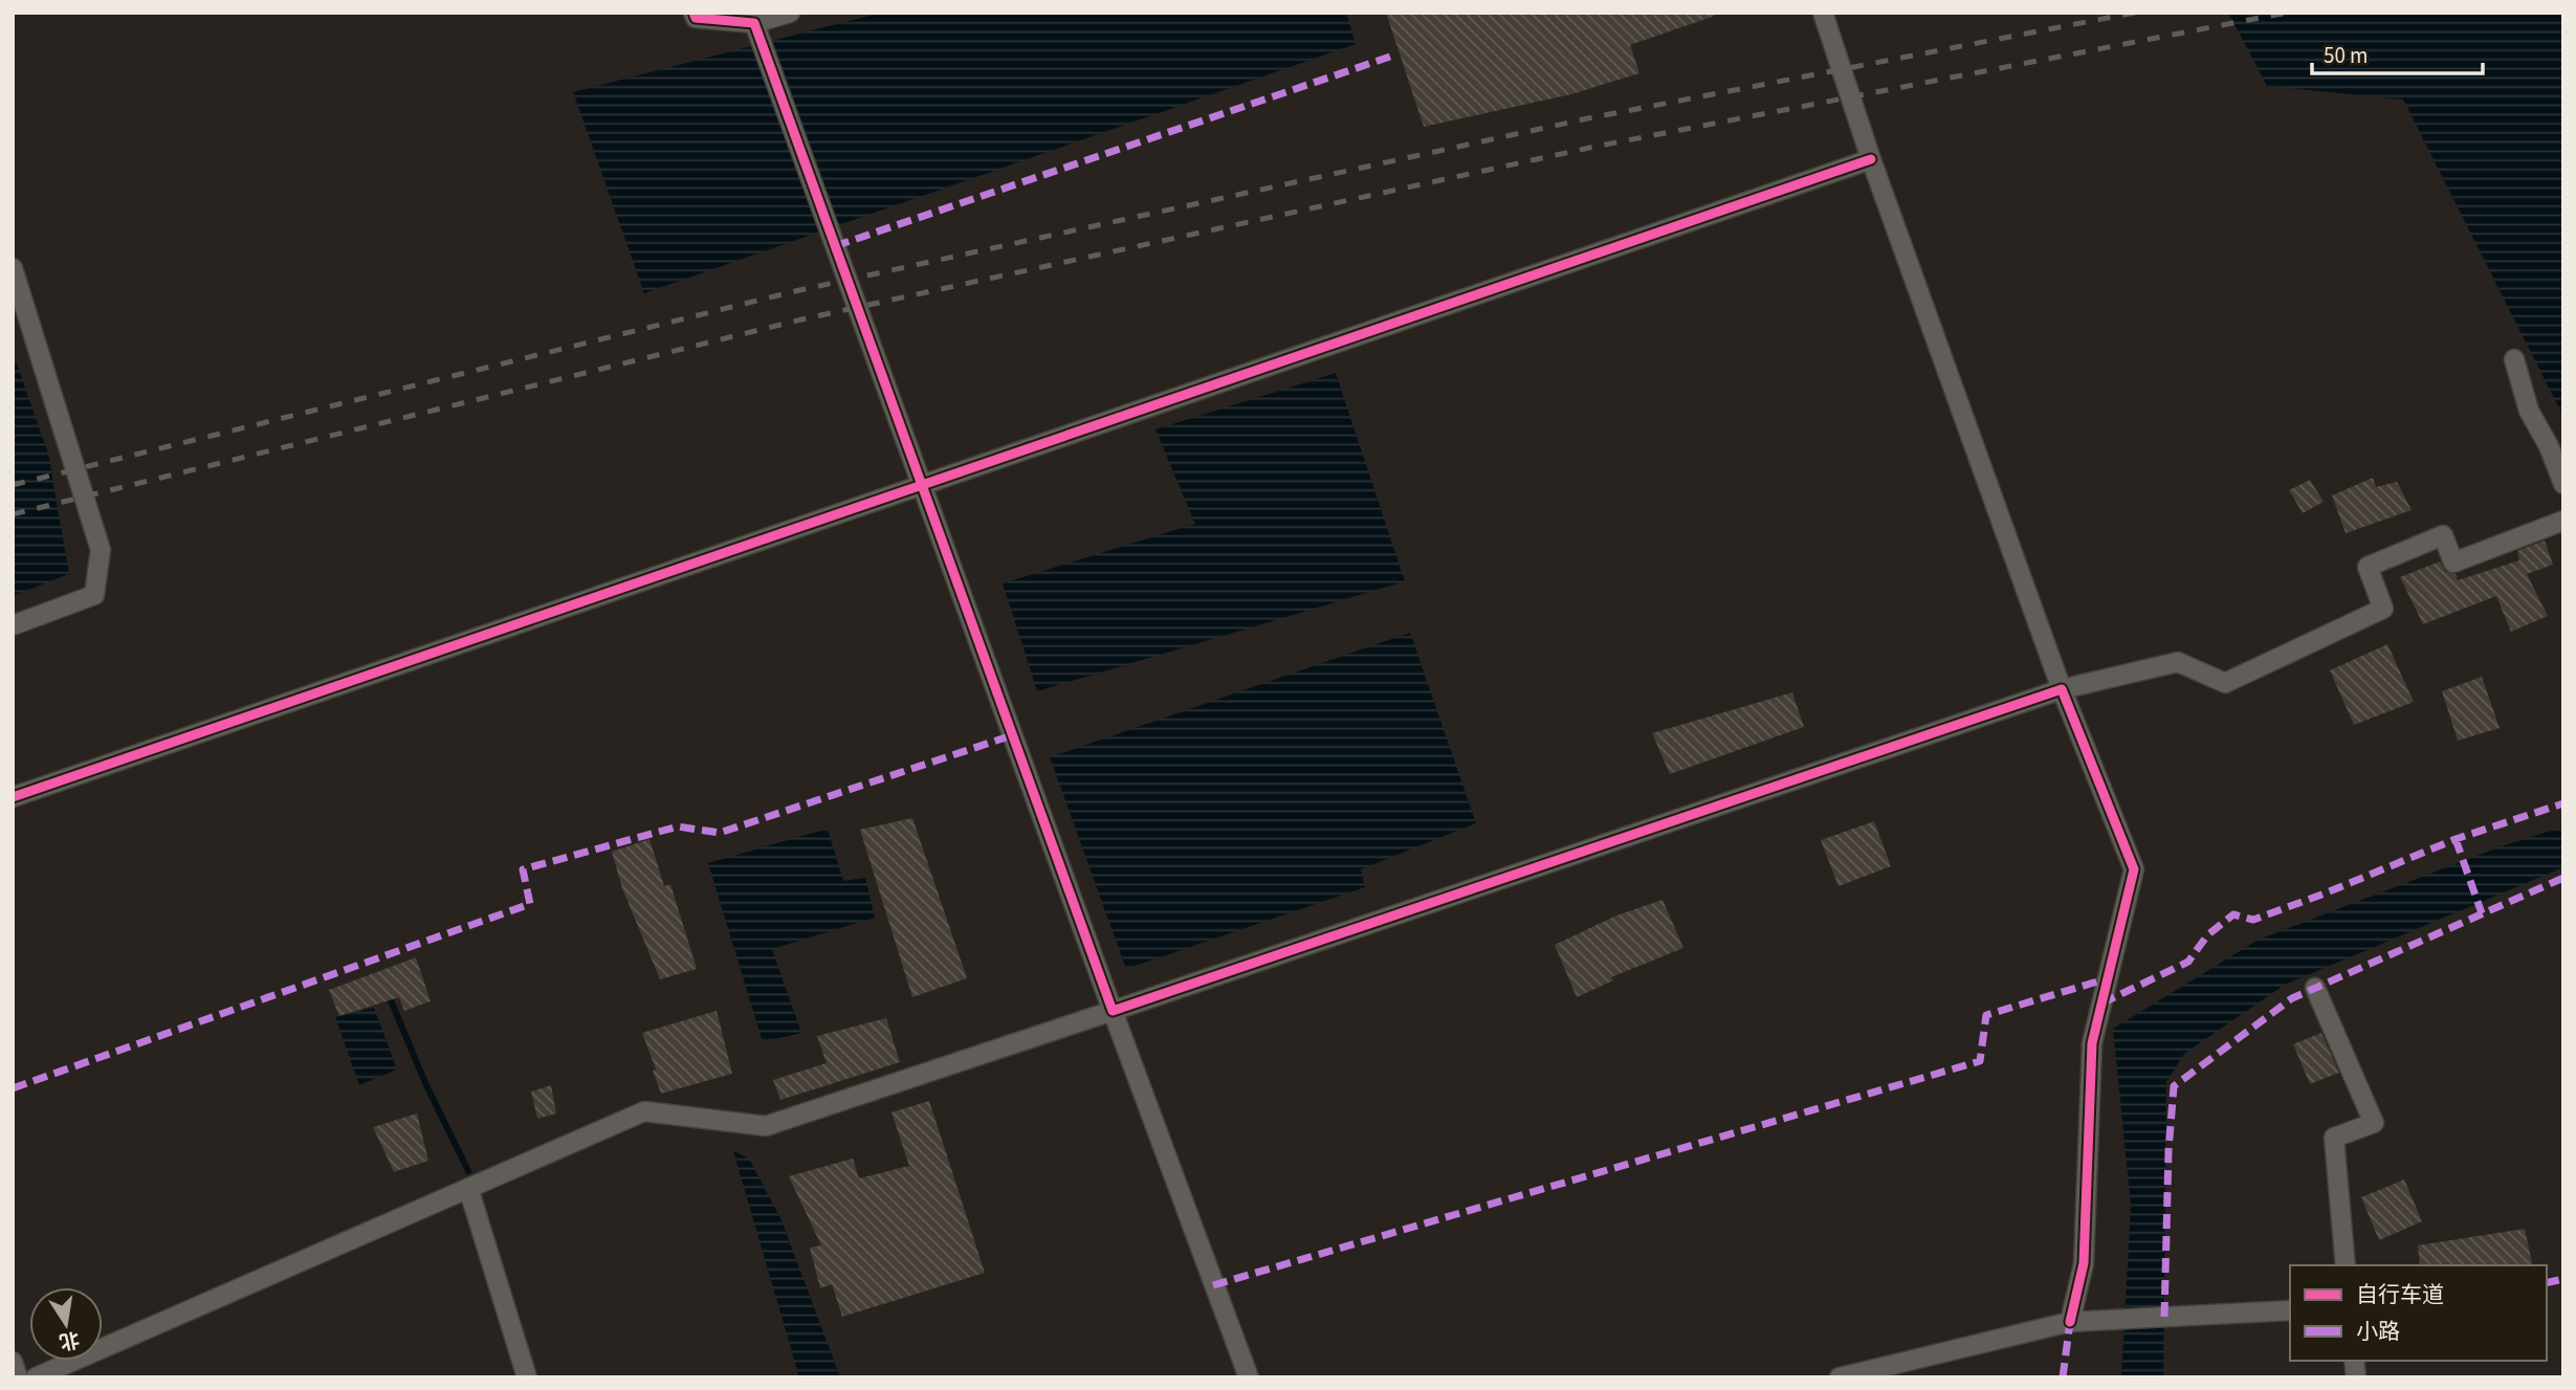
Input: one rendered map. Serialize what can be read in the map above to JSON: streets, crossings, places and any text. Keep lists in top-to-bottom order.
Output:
{
  "legend": ["自行车道", "小路"],
  "scale_bar": "50 m",
  "north": "bottom"
}
